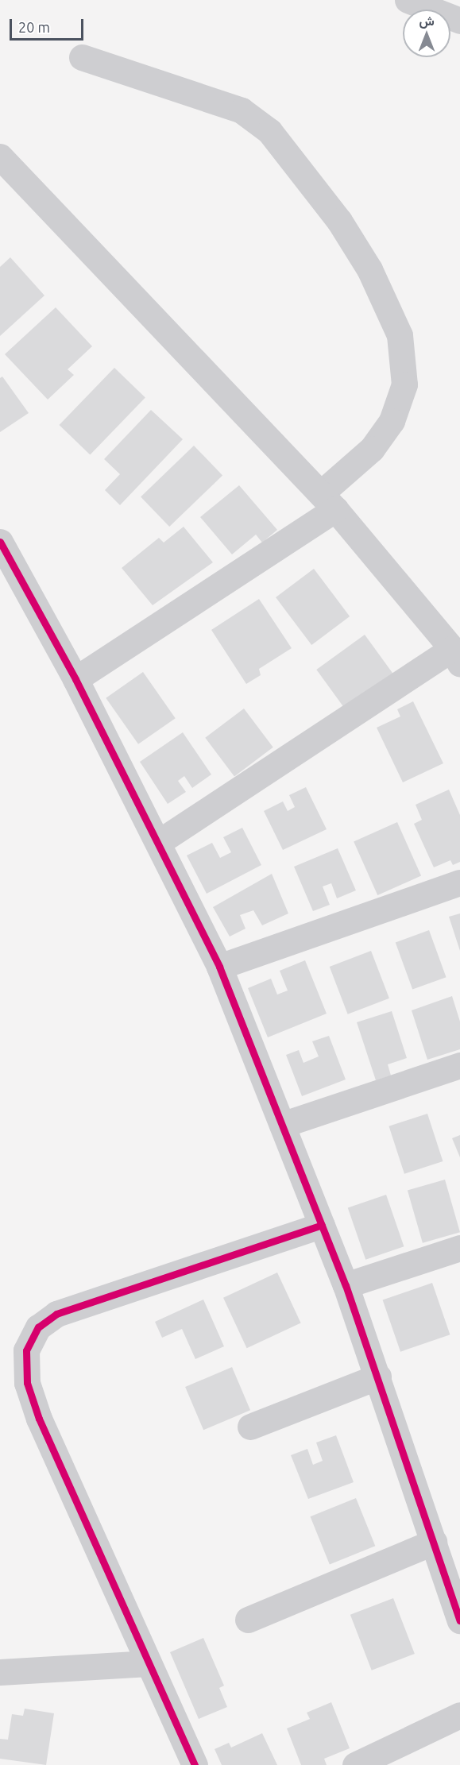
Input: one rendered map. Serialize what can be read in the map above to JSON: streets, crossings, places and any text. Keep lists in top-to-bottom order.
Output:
{
  "scale_bar": "20 m",
  "north": "top"
}
